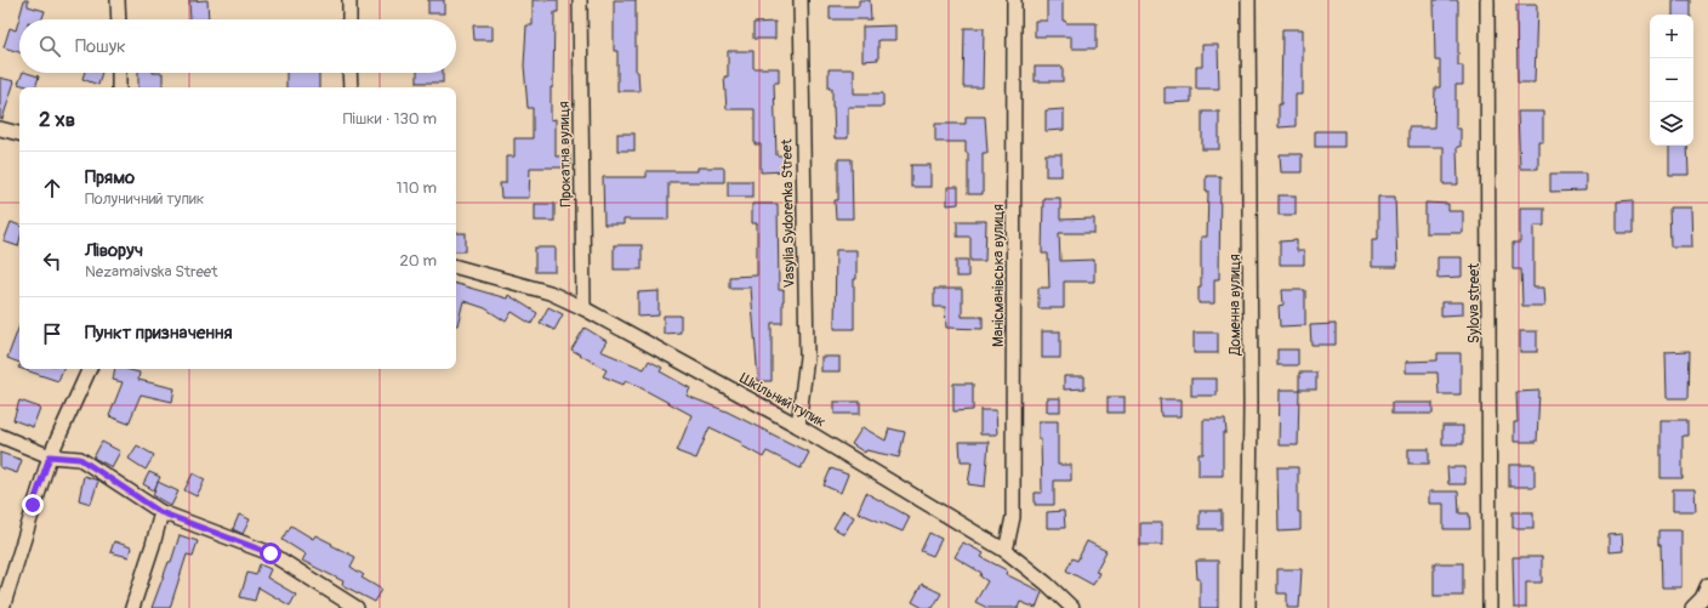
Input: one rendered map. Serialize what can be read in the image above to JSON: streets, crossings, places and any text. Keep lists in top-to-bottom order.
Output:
{
  "streets": {
    "street": [
      "Прокатна вулиця",
      "Vasylia Sydorenka Street",
      "Манісманівська вулиця",
      "Sylova street",
      "Доменна вулиця",
      "Шкільний тупик"
    ]
  },
  "crossings": [
    ["Прокатна вулиця", "Шкільний тупик"],
    ["Vasylia Sydorenka Street", "Шкільний тупик"],
    ["Манісманівська вулиця", "Шкільний тупик"]
  ],
  "page": {
    "map_buttons": ["+", "−"],
    "search": "Пошук",
    "heading": ["2 хв", "Пішки · 130 m"],
    "list": [
      ["Прямо", "Полуничний тупик", "110 m"],
      ["Ліворуч", "Nezamaivska Street", "20 m"],
      "Пункт призначення"
    ]
  }
}
